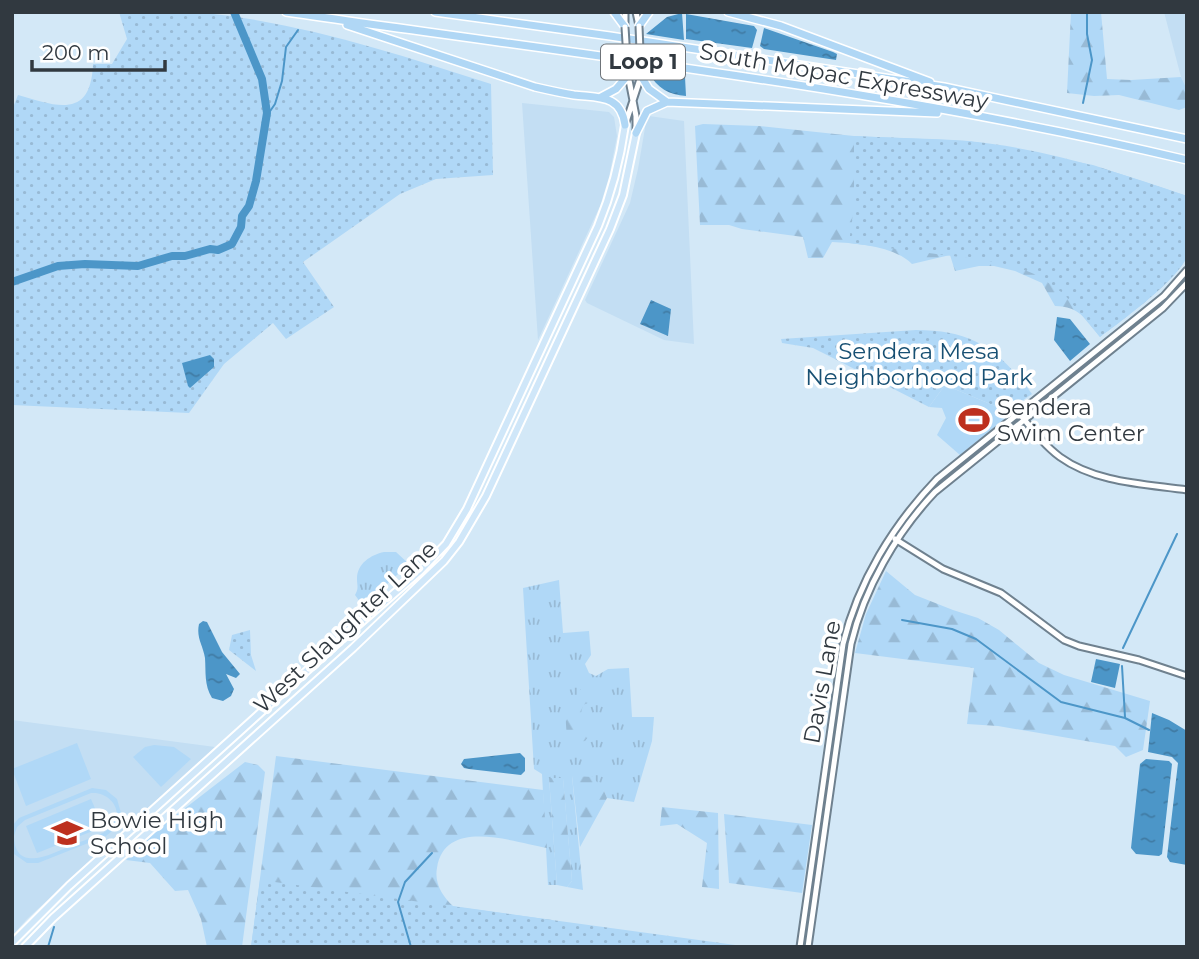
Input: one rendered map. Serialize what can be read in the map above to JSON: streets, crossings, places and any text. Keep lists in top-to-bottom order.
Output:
{
  "streets": {
    "highway": ["Loop 1", "South Mopac Expressway"],
    "main road": ["West Slaughter Lane", "Davis Lane"]
  },
  "parks": ["Sendera Mesa Neighborhood Park"],
  "places": {
    "sports": ["Sendera Swim Center"],
    "school or university": ["Bowie High School"]
  },
  "scale_bar": "200 m"
}
